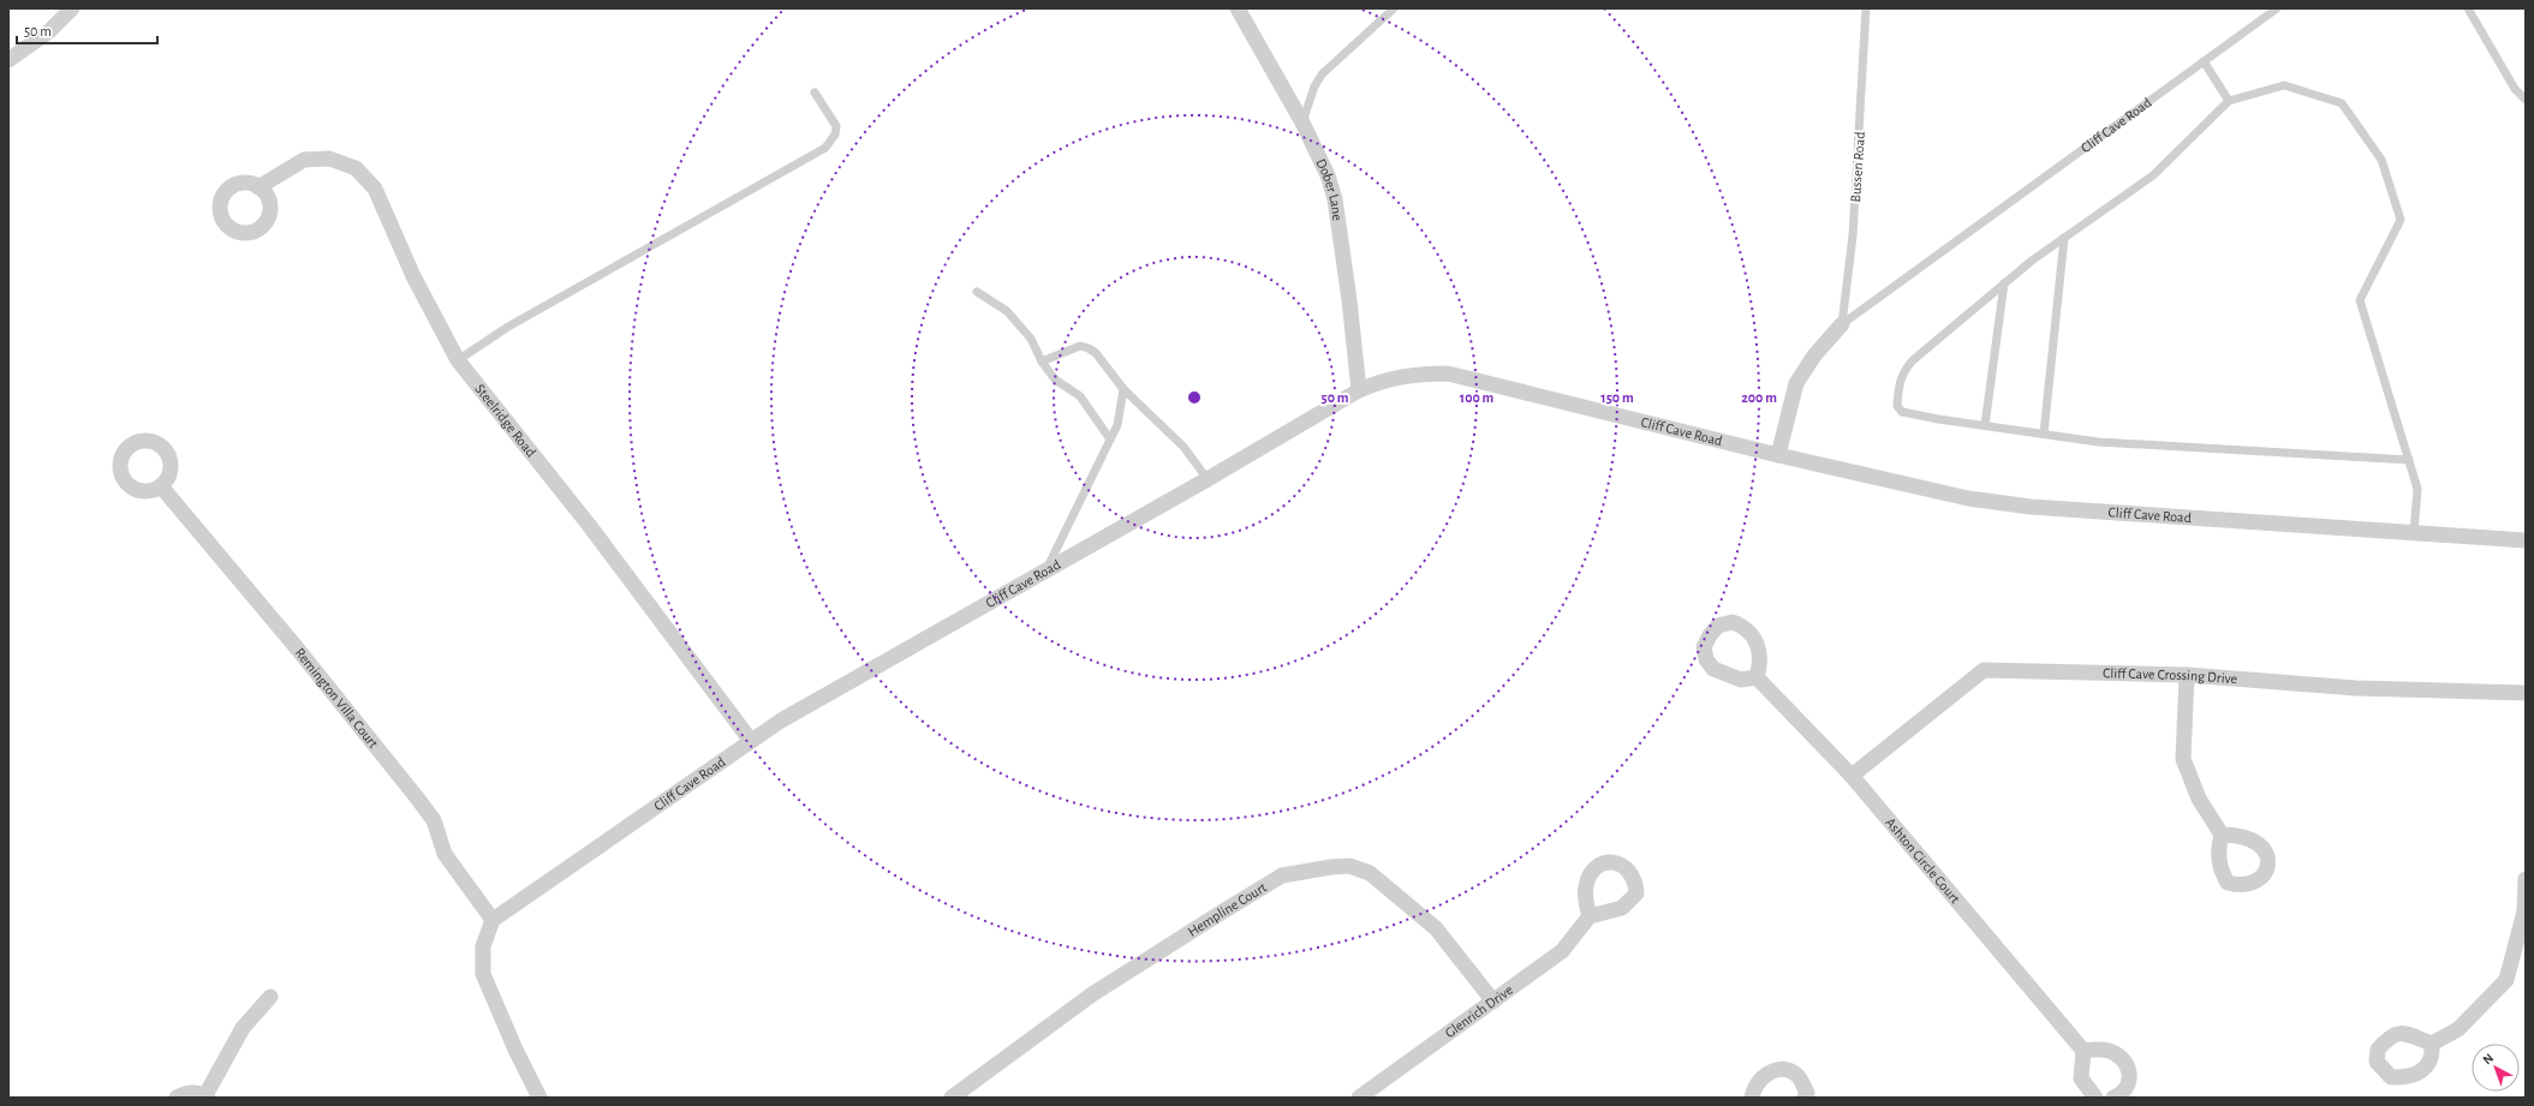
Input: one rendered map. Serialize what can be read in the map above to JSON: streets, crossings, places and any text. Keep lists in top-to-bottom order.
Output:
{
  "streets": {
    "street": [
      "Cliff Cave Road",
      "Dober Lane",
      "Steelridge Road",
      "Cliff Cave Crossing Drive",
      "Remington Villa Court",
      "Ashton Circle Court",
      "Hempline Court",
      "Glenrich Drive"
    ],
    "lane": ["Bussen Road"]
  },
  "crossings": [
    ["Cliff Cave Road", "Bussen Road"],
    ["Cliff Cave Road", "Dober Lane"],
    ["Cliff Cave Road", "Steelridge Road"],
    ["Cliff Cave Road", "Remington Villa Court"],
    ["Cliff Cave Crossing Drive", "Ashton Circle Court"],
    ["Hempline Court", "Glenrich Drive"]
  ],
  "scale_bar": "50 m",
  "north": "top left",
  "rings": [
    "50 m",
    "100 m",
    "150 m",
    "200 m"
  ]
}
